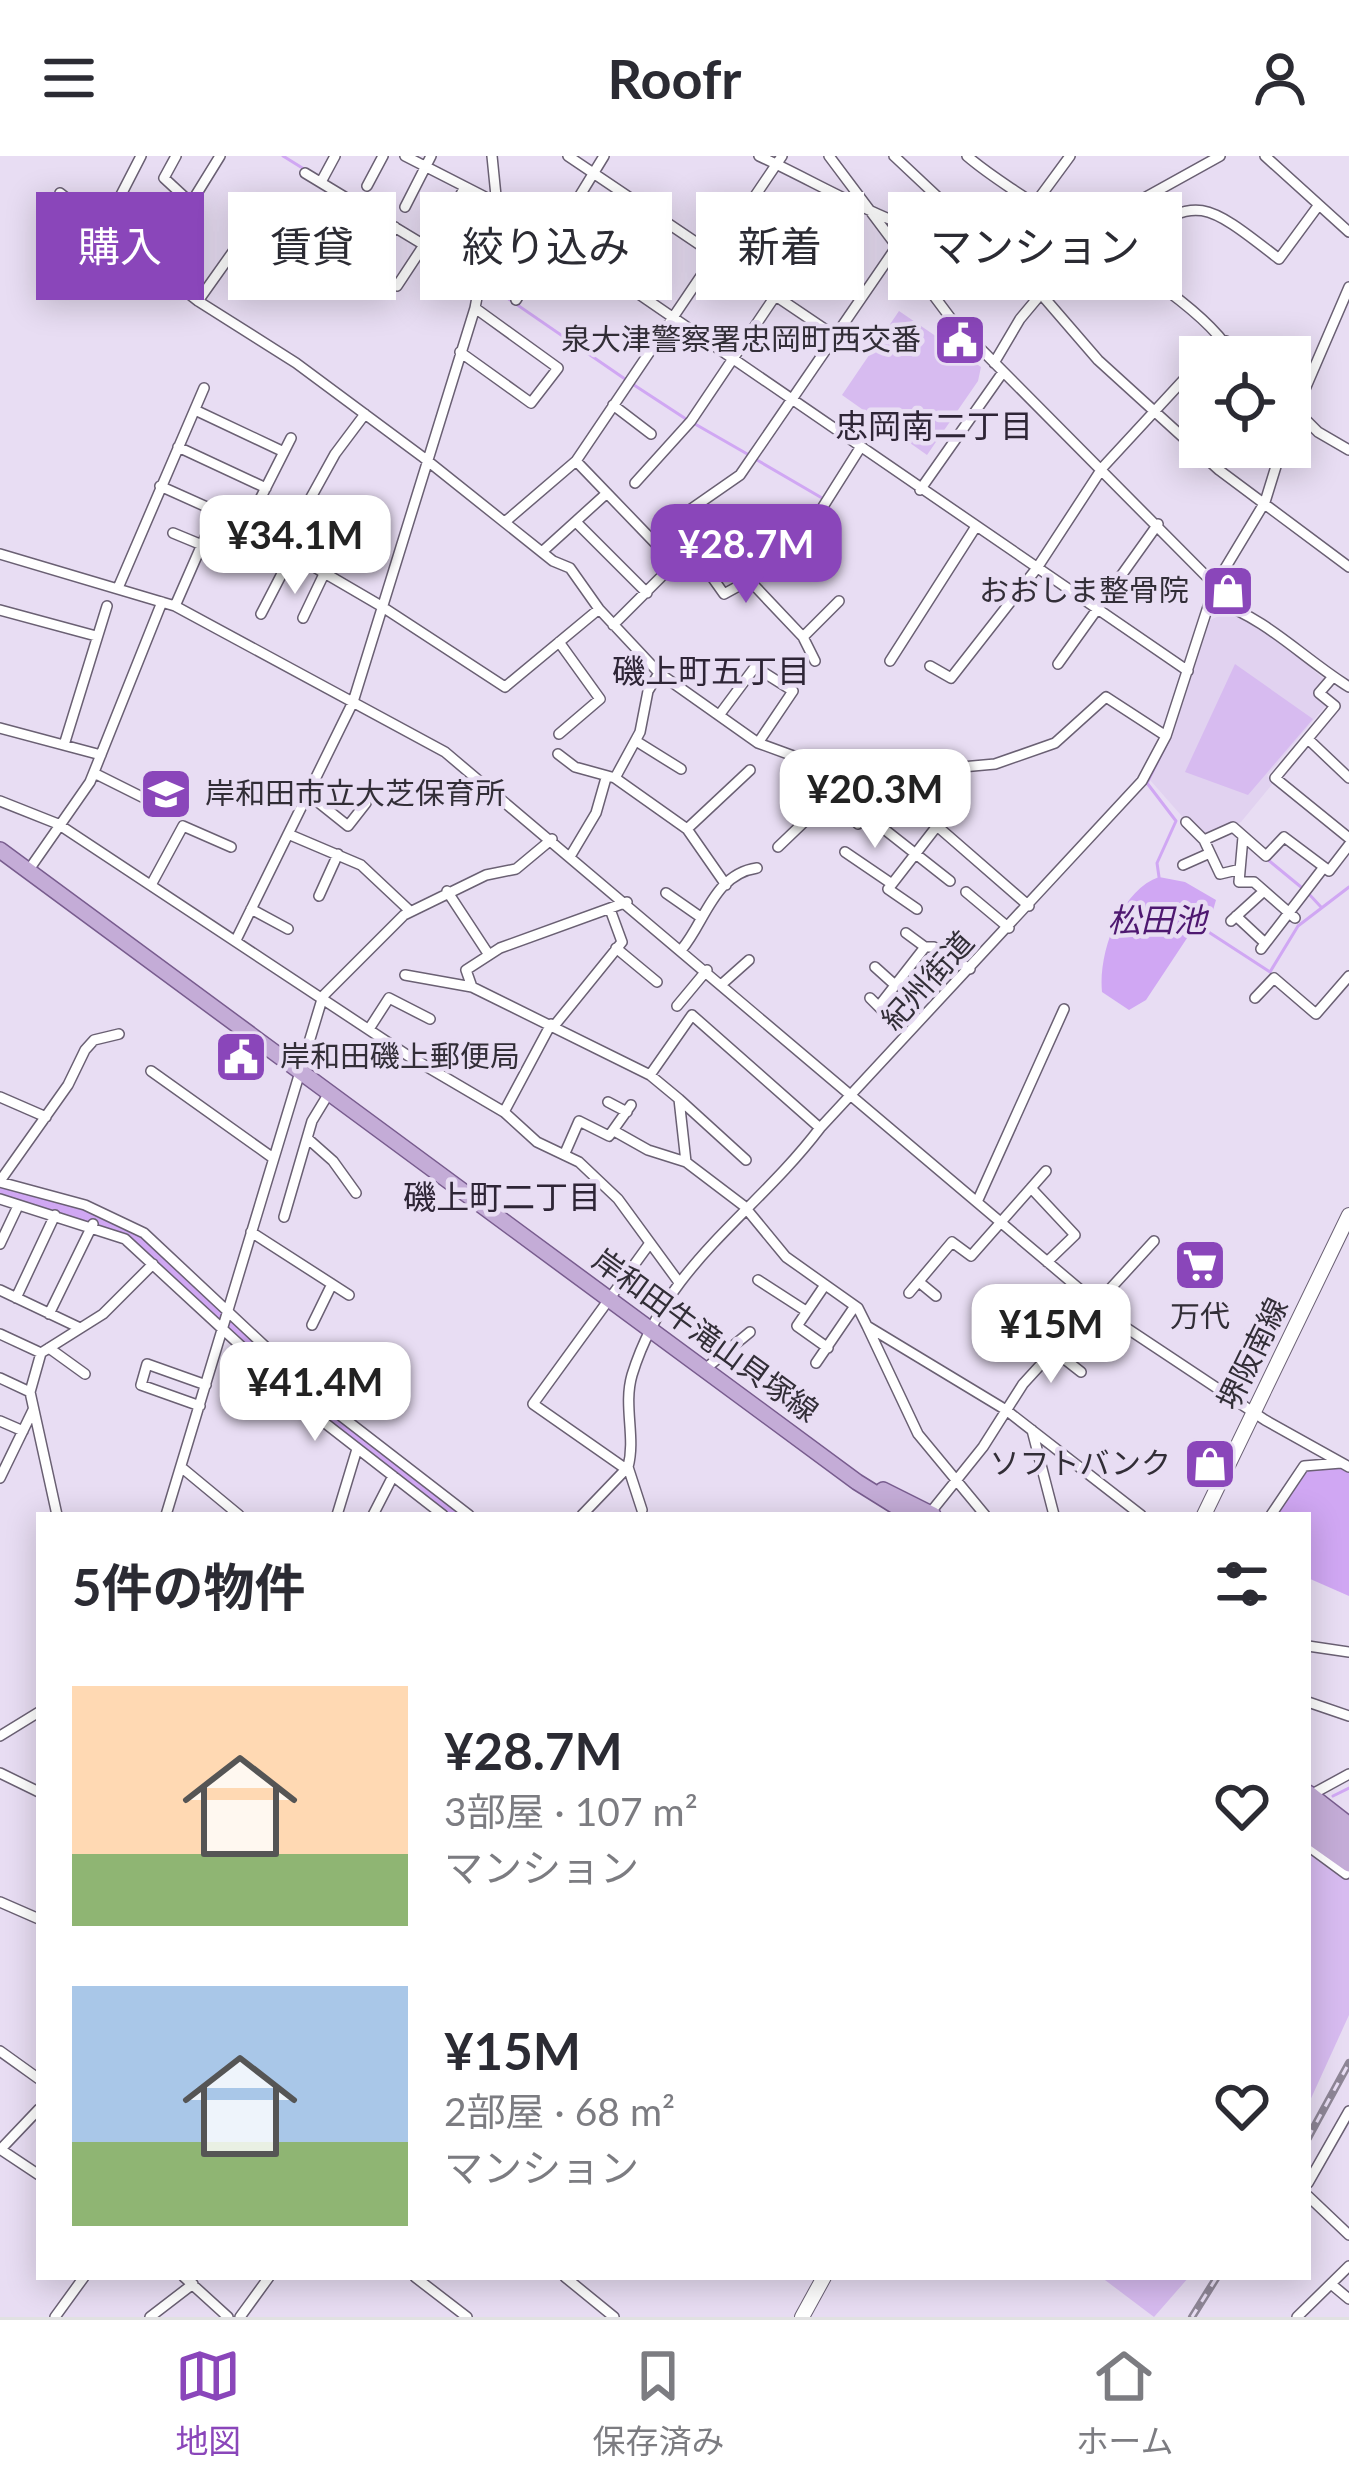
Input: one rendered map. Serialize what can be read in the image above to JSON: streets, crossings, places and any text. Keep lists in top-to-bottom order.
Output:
{
  "streets": {
    "main road": ["岸和田牛滝山貝塚線", "堺阪南線"],
    "street": ["紀州街道"]
  },
  "crossings": [
    ["紀州街道", "岸和田牛滝山貝塚線"]
  ],
  "districts": ["忠岡南二丁目", "磯上町五丁目", "磯上町二丁目"],
  "water": ["松田池"],
  "places": {
    "public building": ["泉大津警察署忠岡町西交番", "岸和田磯上郵便局"],
    "shop": ["おおしま整骨院", "ソフトバンク"],
    "school or university": ["岸和田市立大芝保育所"],
    "supermarket": ["万代"]
  },
  "page": {
    "header": "Roofr",
    "chip": [
      "購入",
      "賃貸",
      "絞り込み",
      "新着",
      "マンション"
    ],
    "price": [
      "¥34.1M",
      "¥28.7M",
      "¥20.3M",
      "¥15M",
      "¥41.4M"
    ],
    "heading": "5件の物件",
    "list": [
      {
        "name": "¥28.7M",
        "note": "3部屋 · 107 m² · マンション"
      },
      {
        "name": "¥15M",
        "note": "2部屋 · 68 m² · マンション"
      }
    ],
    "tabs": ["地図", "保存済み", "ホーム"]
  }
}
